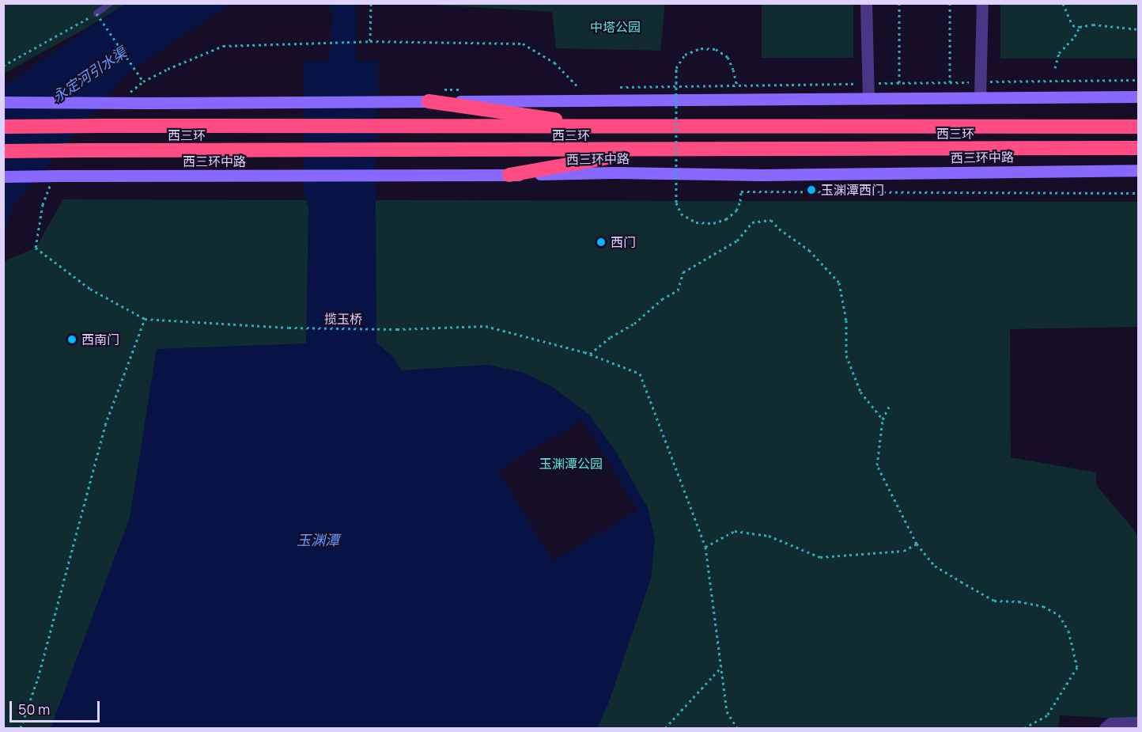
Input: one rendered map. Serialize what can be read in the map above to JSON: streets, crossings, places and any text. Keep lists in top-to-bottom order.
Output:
{
  "streets": {
    "highway": ["西三环"],
    "street": ["西三环中路"],
    "path": ["揽玉桥"]
  },
  "water": ["永定河引水渠", "玉渊潭"],
  "parks": ["中塔公园", "玉渊潭公园"],
  "places": ["玉渊潭西门", "西门", "西南门"],
  "scale_bar": "50 m"
}
